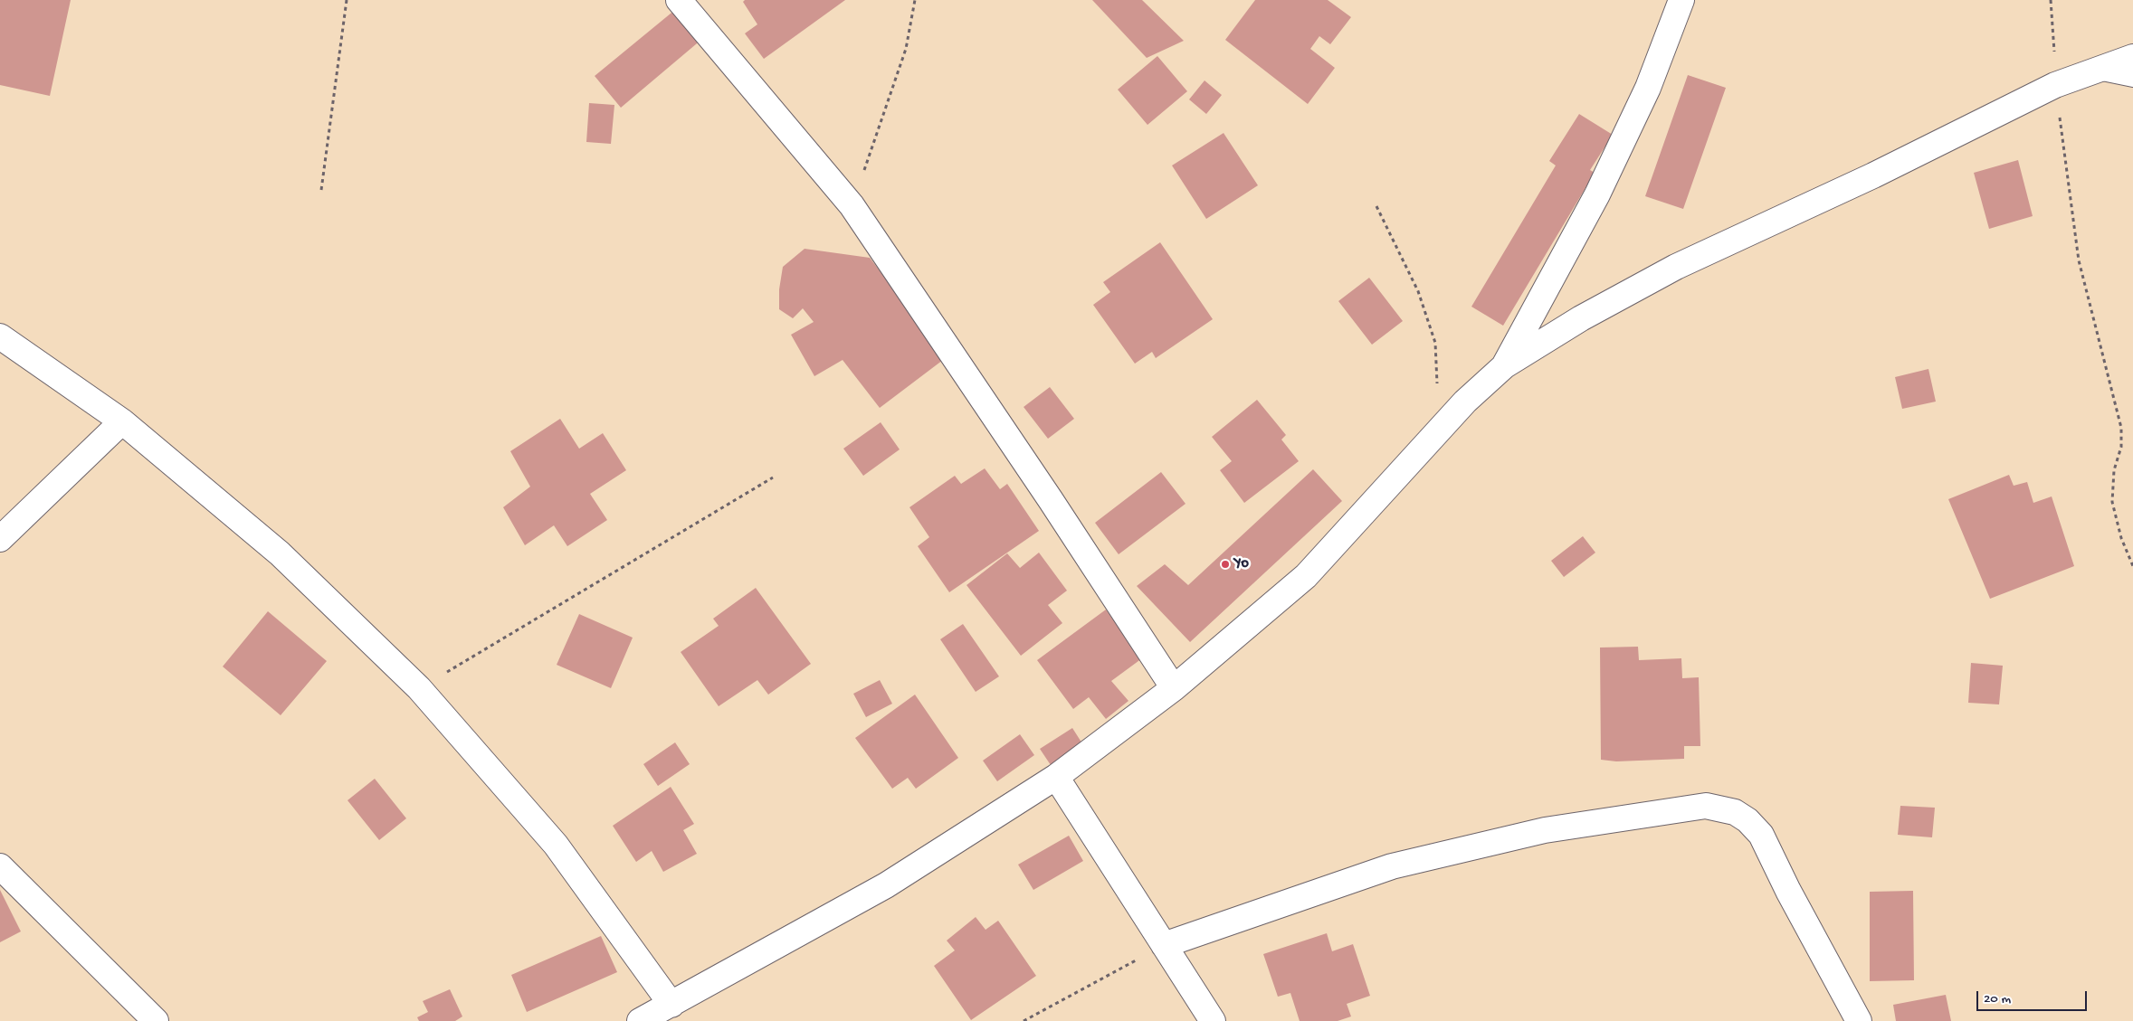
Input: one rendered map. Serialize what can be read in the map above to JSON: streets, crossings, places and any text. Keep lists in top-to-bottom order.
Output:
{
  "places": ["Yo"],
  "scale_bar": "20 m"
}
